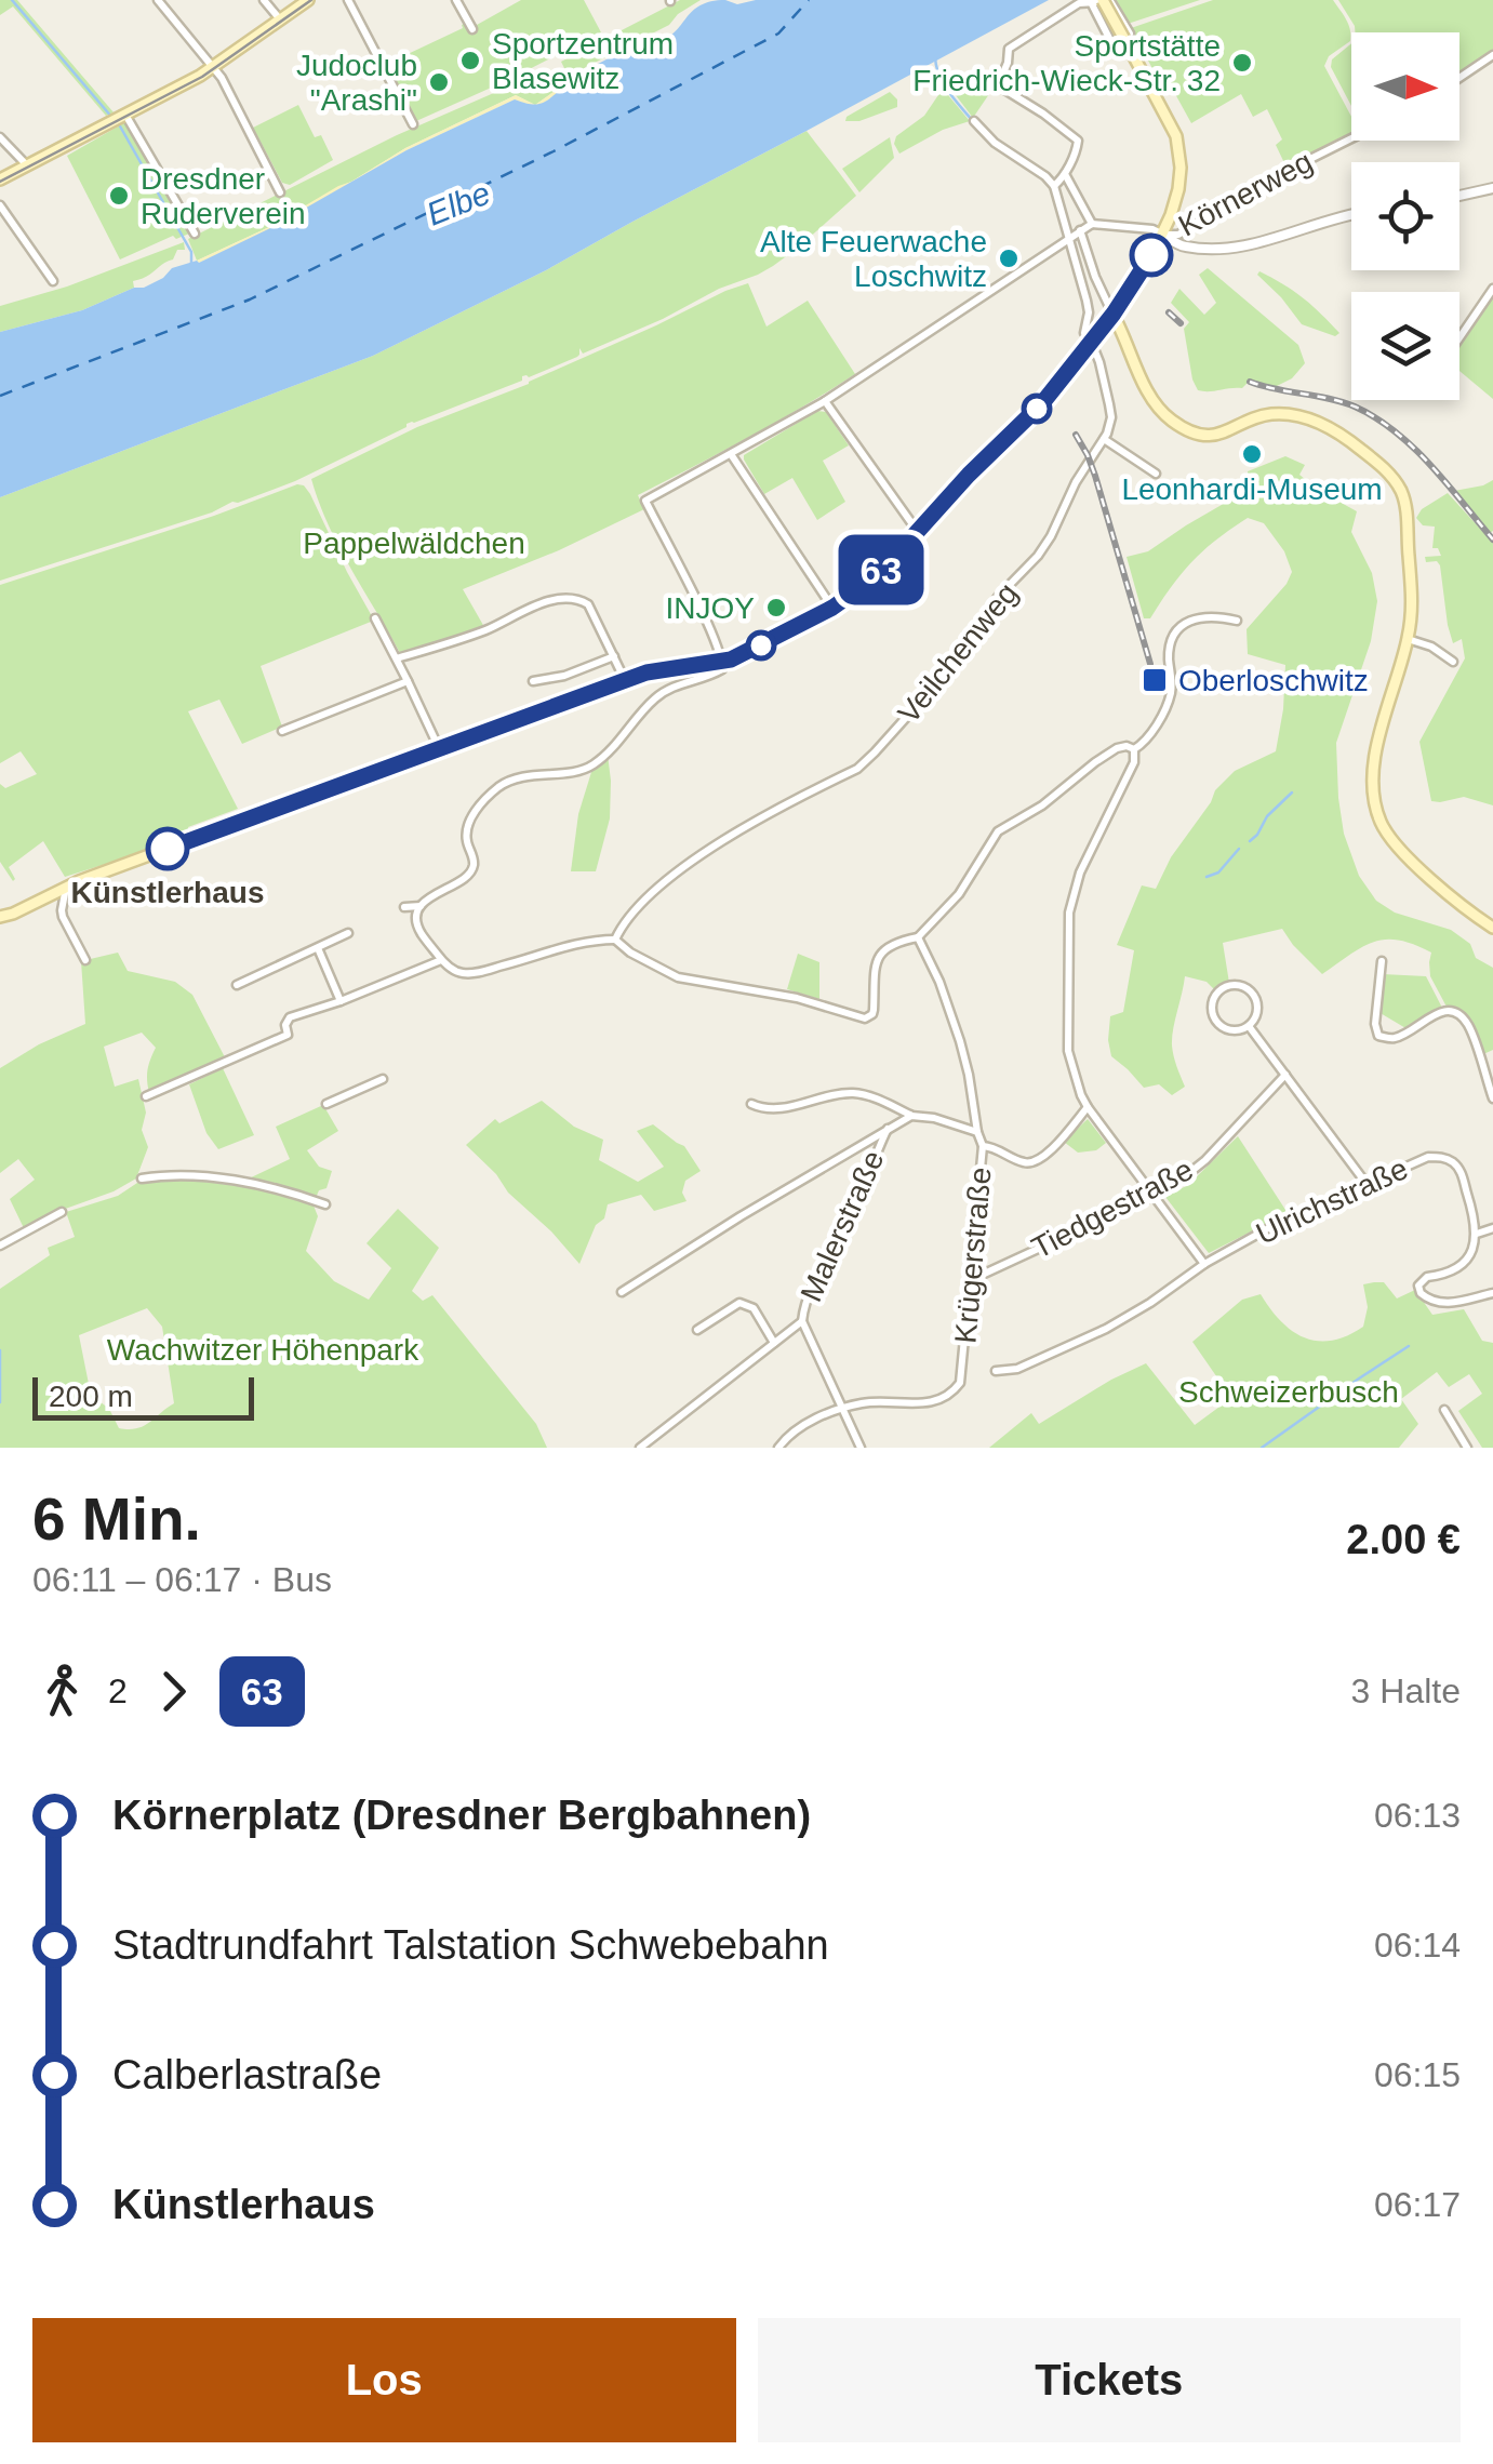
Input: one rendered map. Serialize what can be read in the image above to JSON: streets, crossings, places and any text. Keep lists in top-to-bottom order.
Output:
{
  "streets": {
    "street": [
      "Körnerweg",
      "Veilchenweg",
      "Ulrichstraße",
      "Tiedgestraße",
      "Malerstraße",
      "Krügerstraße"
    ]
  },
  "crossings": [
    ["Tiedgestraße", "Krügerstraße"]
  ],
  "water": ["Elbe"],
  "parks": ["Pappelwäldchen", "Wachwitzer Höhenpark", "Schweizerbusch"],
  "places": {
    "other": [
      "Sportzentrum Blasewitz",
      "Sportstätte Friedrich-Wieck-Str. 32",
      "Judoclub \"Arashi\"",
      "Dresdner Ruderverein",
      "Alte Feuerwache Loschwitz",
      "Leonhardi-Museum",
      "INJOY",
      "Künstlerhaus"
    ],
    "transit": ["Oberloschwitz"]
  },
  "lines": ["bus line 63"],
  "scale_bar": "200 m",
  "north": "right",
  "page": {
    "on_map": "63",
    "scale": "200 m",
    "heading": ["6 Min.", "06:11 – 06:17 · Bus", "2.00 €"],
    "legs": ["2", "63", "3 Halte"],
    "list": [
      {
        "name": "Körnerplatz (Dresdner Bergbahnen)",
        "value": "06:13"
      },
      {
        "name": "Stadtrundfahrt Talstation Schwebebahn",
        "value": "06:14"
      },
      {
        "name": "Calberlastraße",
        "value": "06:15"
      },
      {
        "name": "Künstlerhaus",
        "value": "06:17"
      }
    ],
    "buttons": ["Los", "Tickets"]
  }
}
